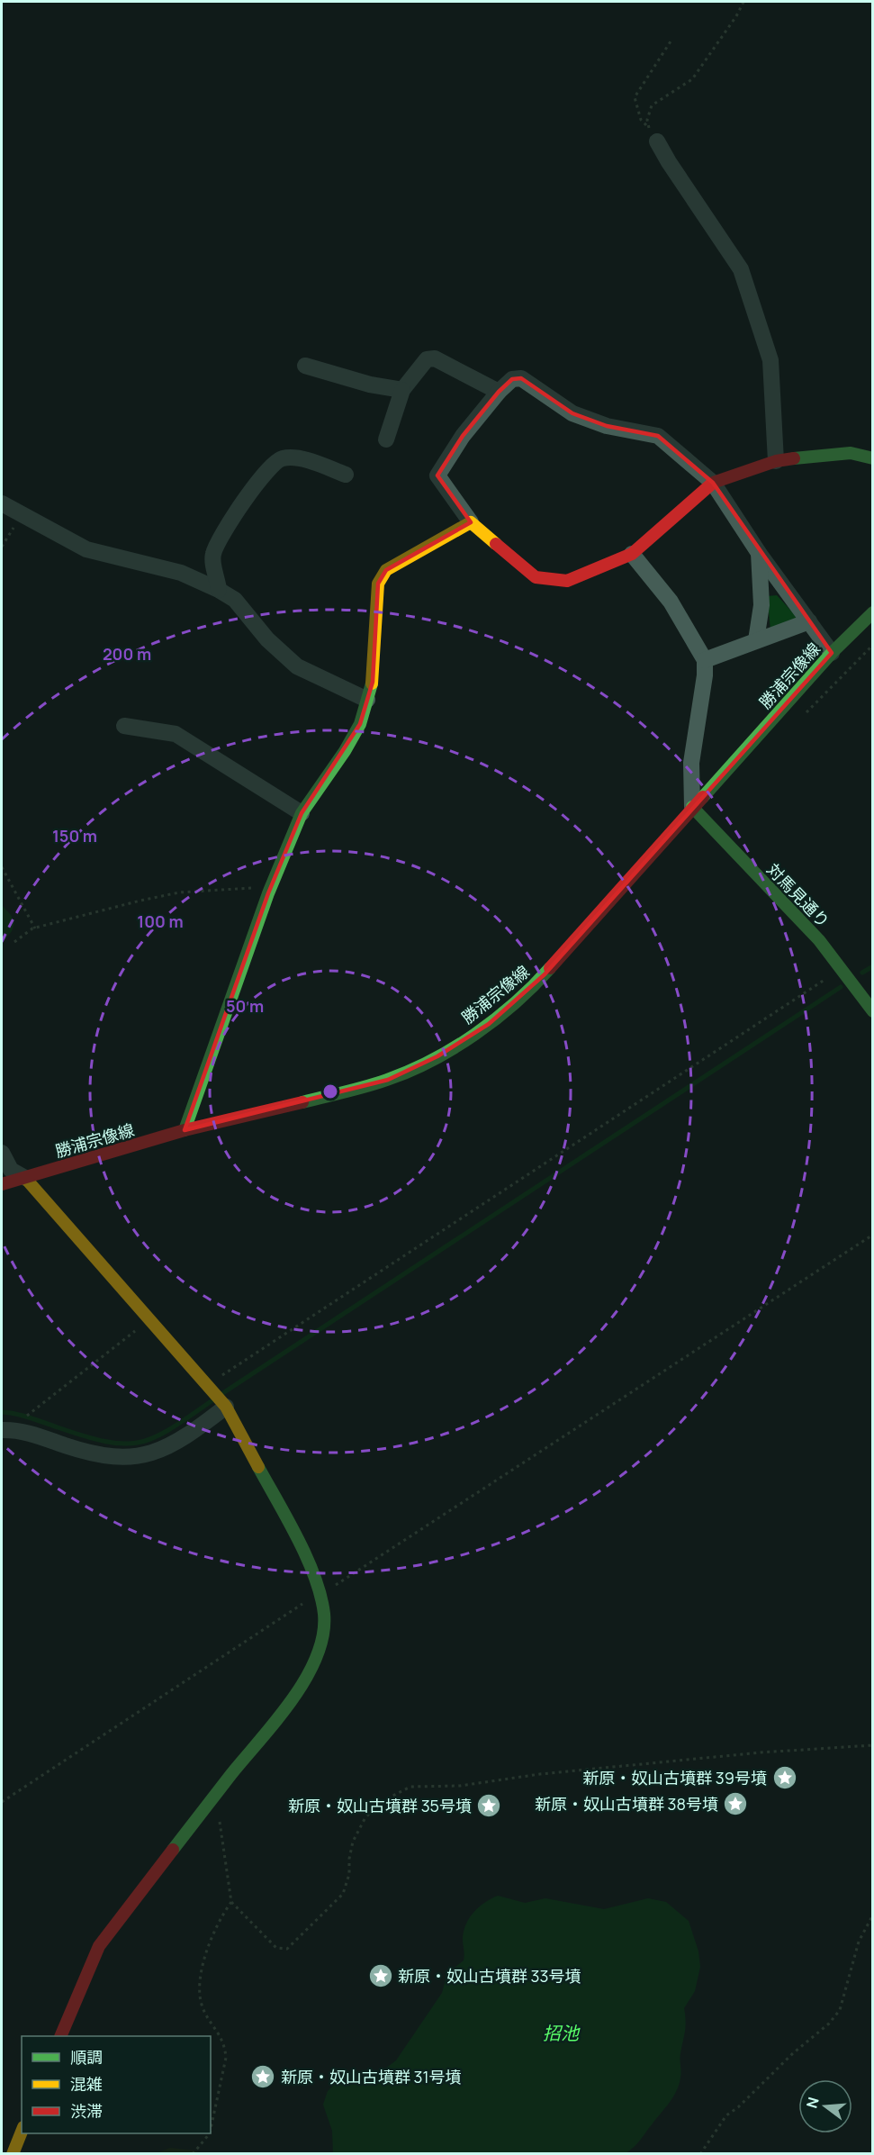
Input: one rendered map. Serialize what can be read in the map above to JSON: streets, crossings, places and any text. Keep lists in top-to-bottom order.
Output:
{
  "streets": {
    "street": ["勝浦宗像線", "対馬見通り"]
  },
  "crossings": [
    ["勝浦宗像線", "対馬見通り"]
  ],
  "water": ["招池"],
  "places": {
    "place": [
      "新原・奴山古墳群 39号墳",
      "新原・奴山古墳群 38号墳",
      "新原・奴山古墳群 35号墳",
      "新原・奴山古墳群 33号墳",
      "新原・奴山古墳群 31号墳"
    ]
  },
  "legend": ["順調", "混雑", "渋滞"],
  "north": "left",
  "rings": [
    "200 m",
    "150 m",
    "100 m",
    "50 m"
  ]
}
